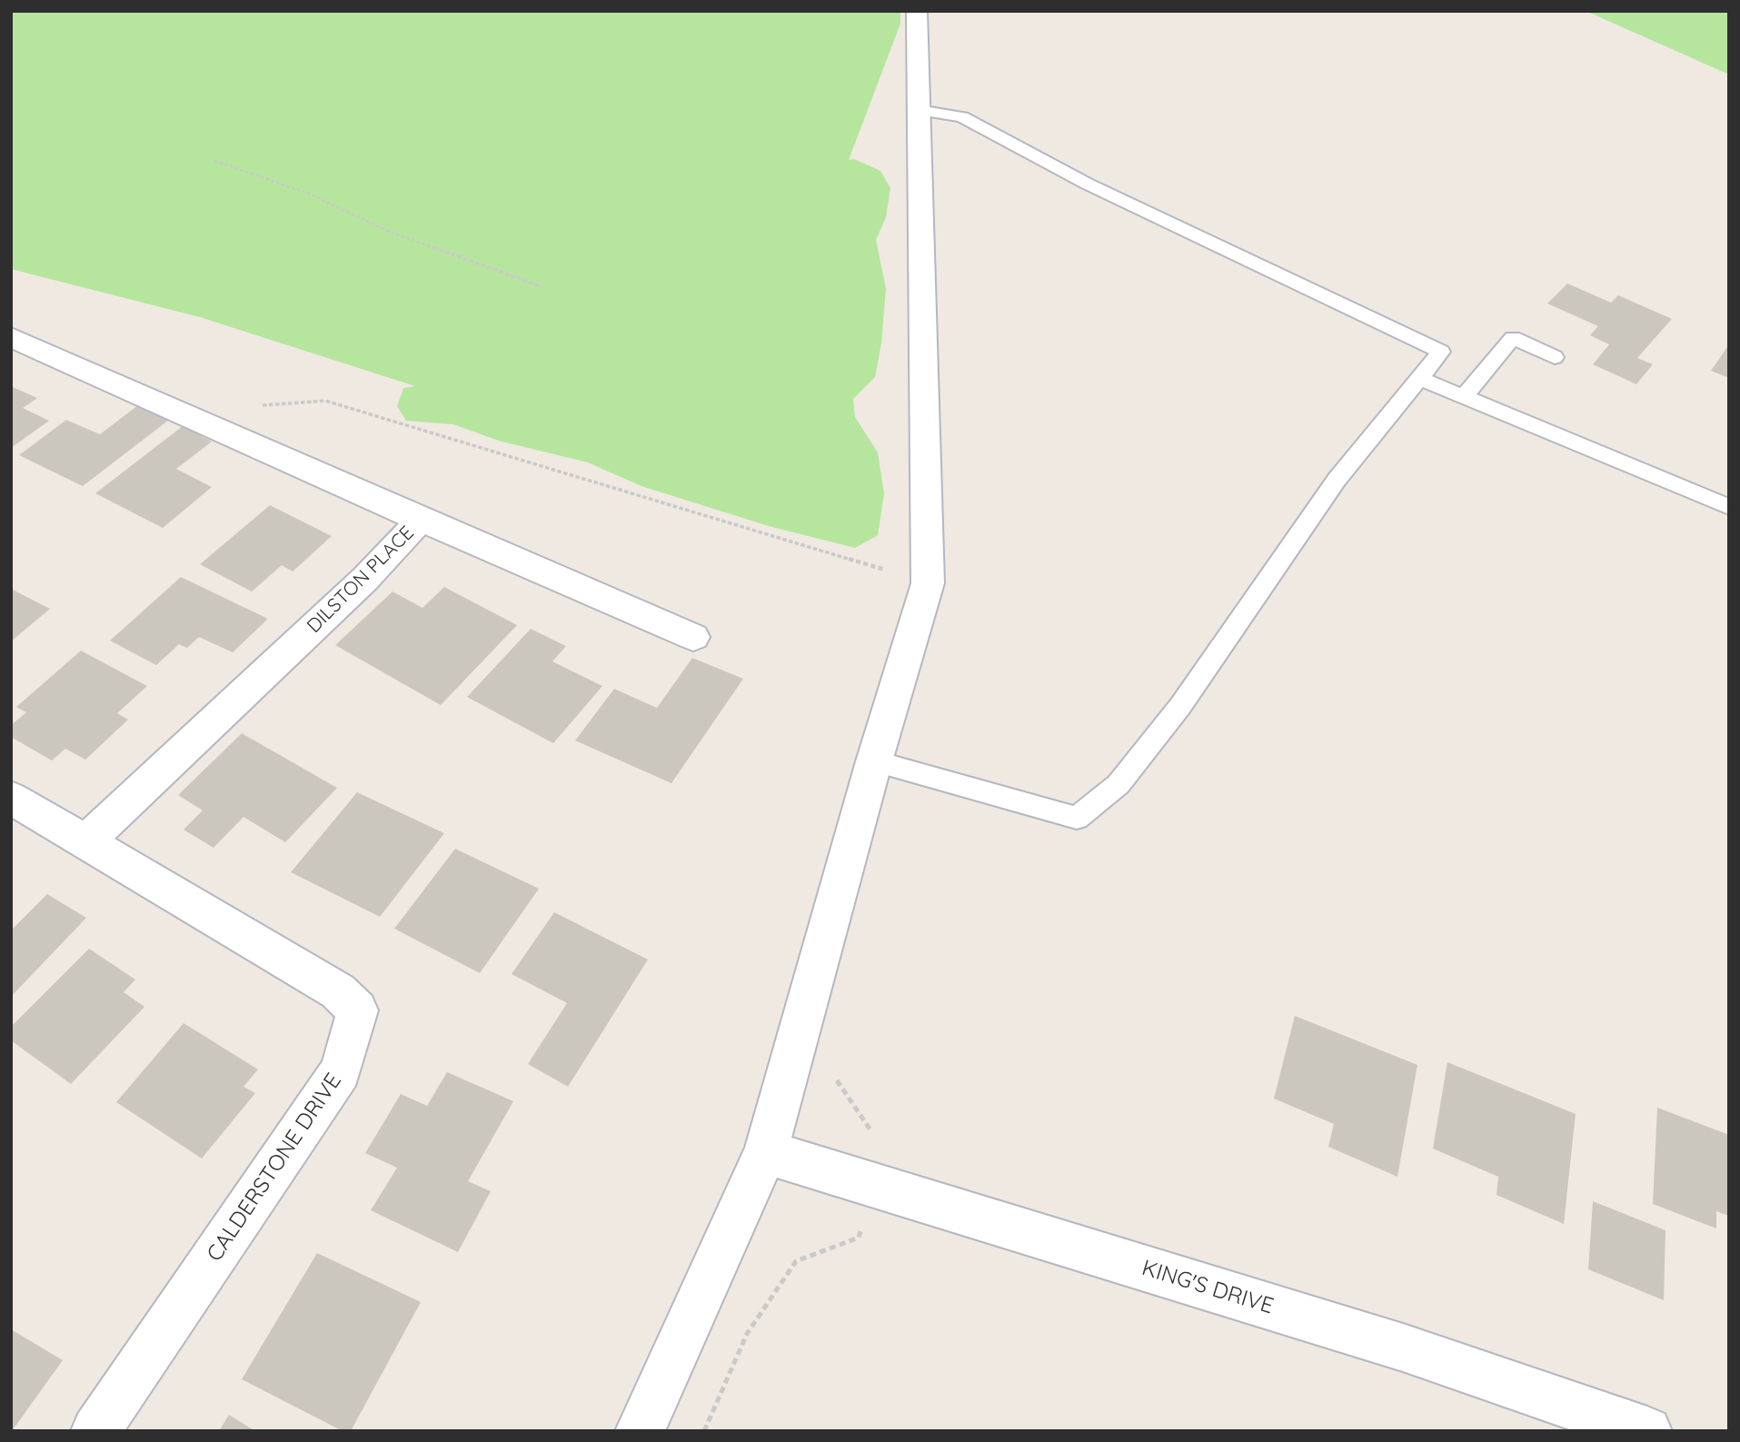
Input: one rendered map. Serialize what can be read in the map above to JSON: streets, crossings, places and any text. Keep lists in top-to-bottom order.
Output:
{
  "streets": {
    "street": ["DILSTON PLACE", "CALDERSTONE DRIVE", "KING'S DRIVE"]
  },
  "crossings": [
    ["DILSTON PLACE", "CALDERSTONE DRIVE"]
  ]
}
